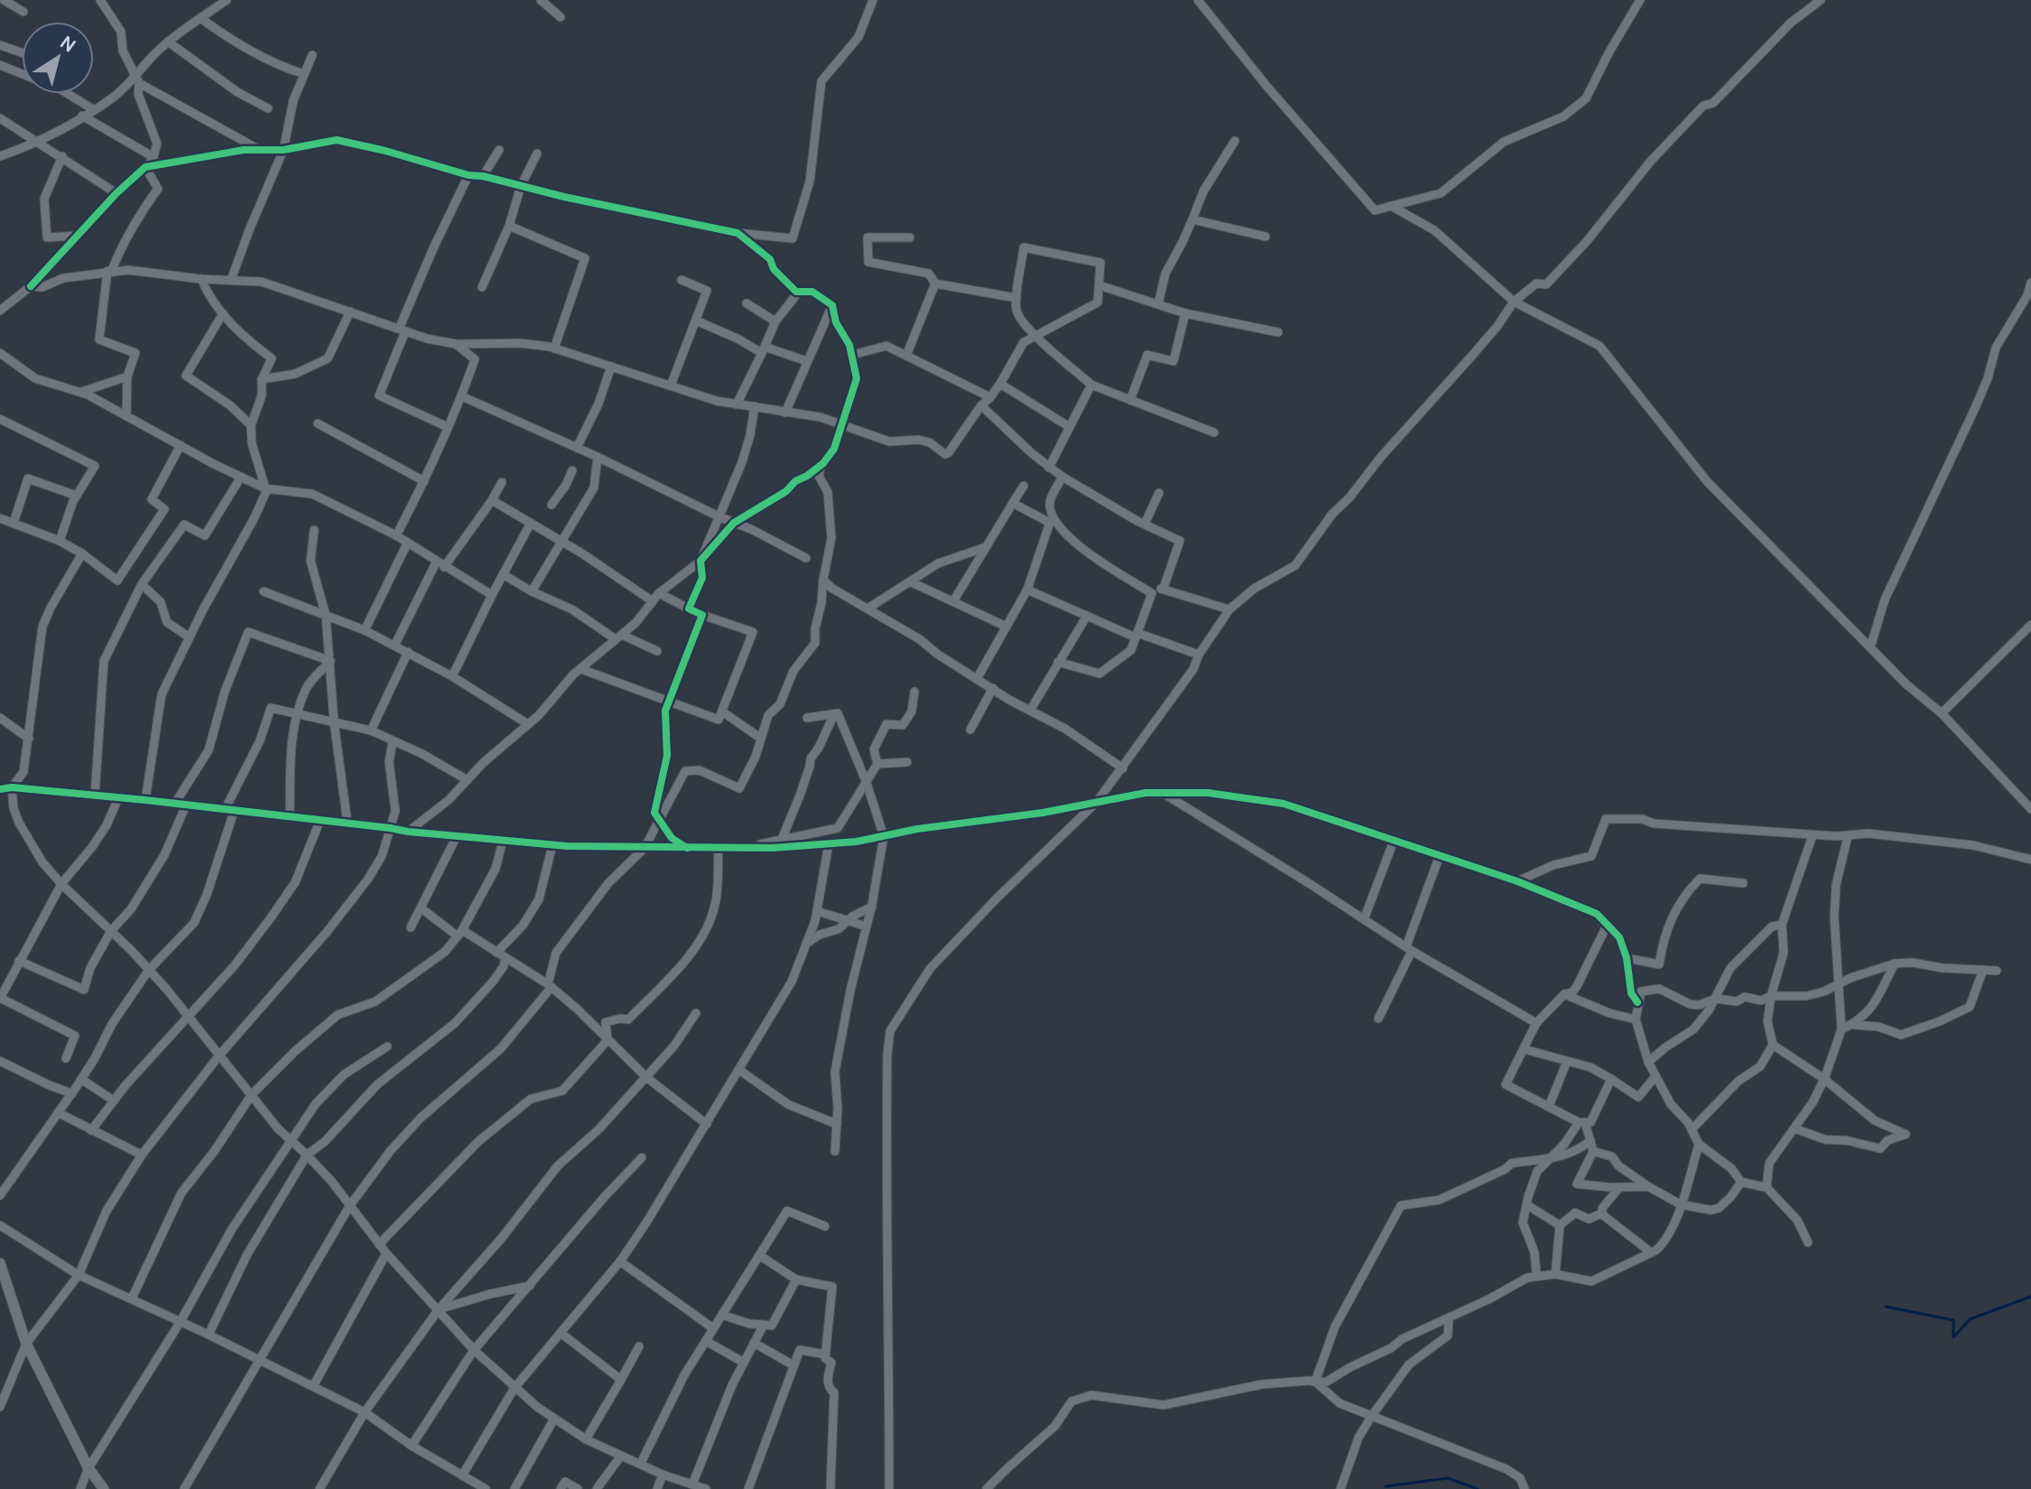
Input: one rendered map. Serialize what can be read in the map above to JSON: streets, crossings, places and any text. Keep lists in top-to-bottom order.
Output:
{
  "north": "top right"
}
